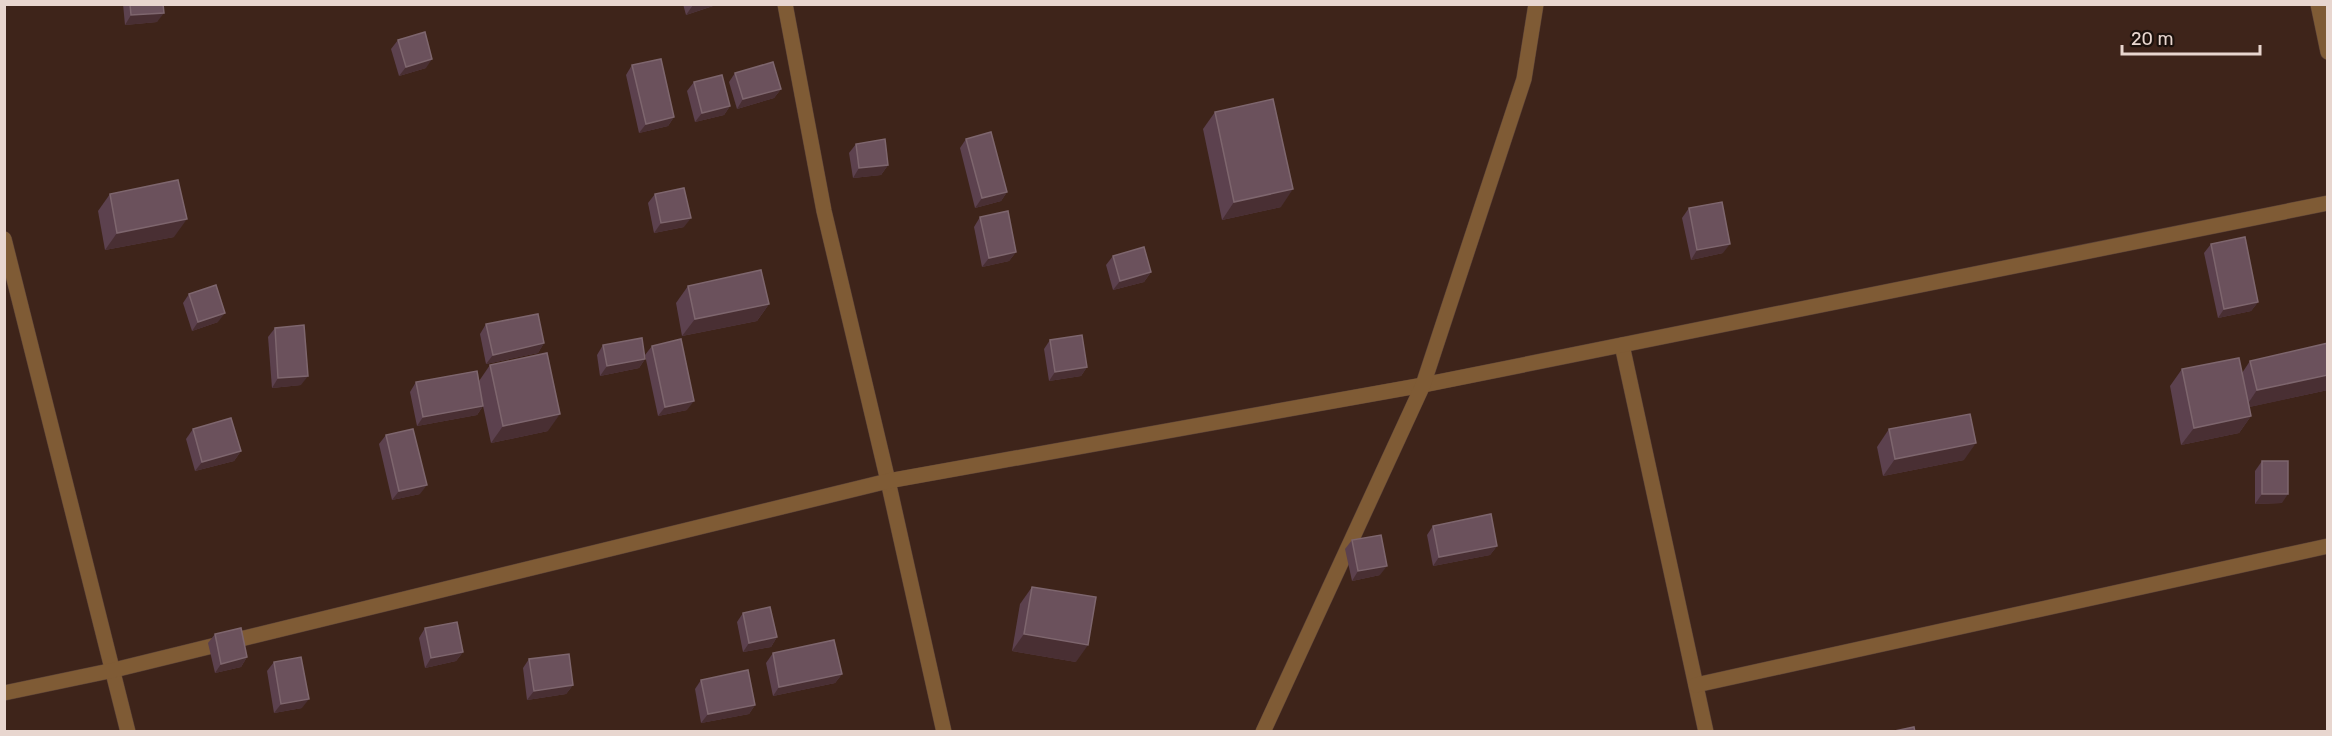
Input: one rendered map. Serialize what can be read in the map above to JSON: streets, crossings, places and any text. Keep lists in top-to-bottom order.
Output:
{
  "scale_bar": "20 m"
}
